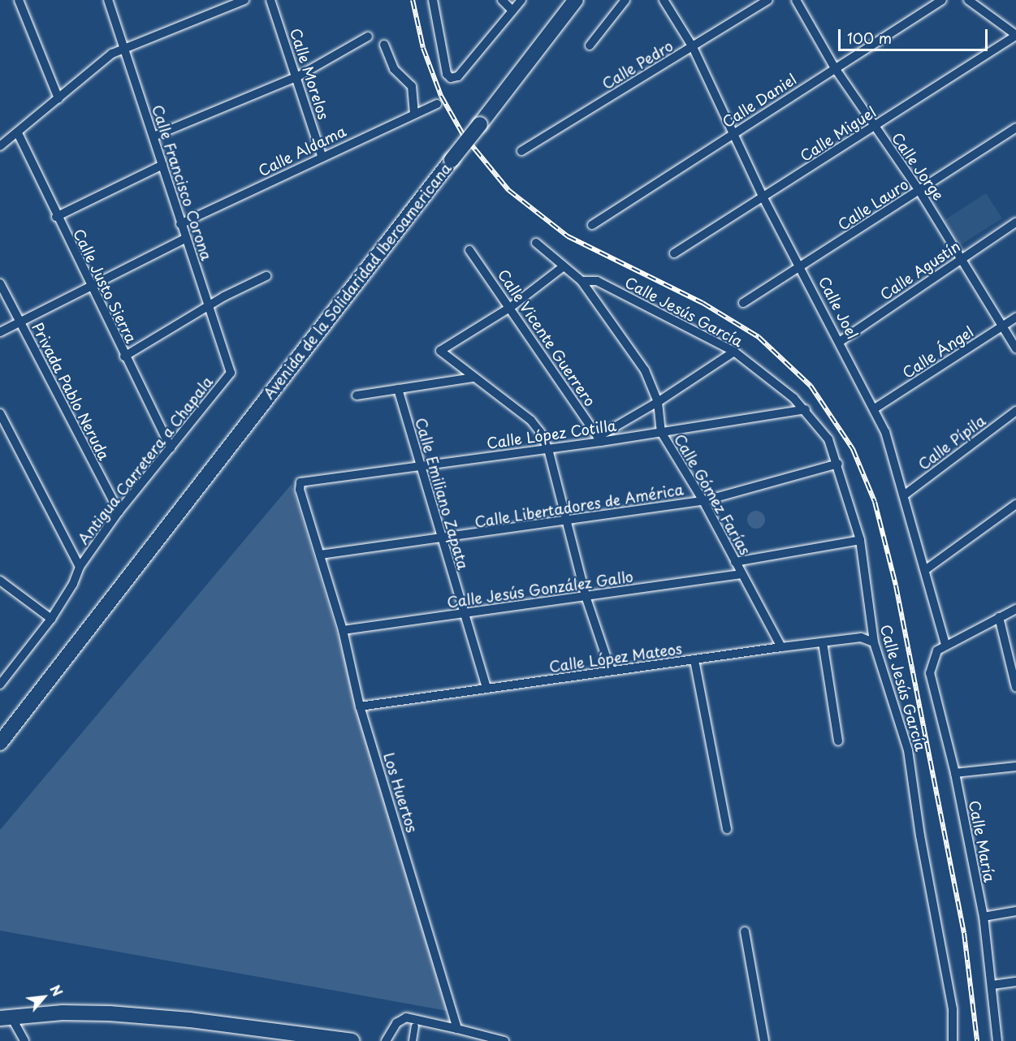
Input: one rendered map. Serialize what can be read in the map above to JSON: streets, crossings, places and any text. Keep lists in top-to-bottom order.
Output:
{
  "streets": {
    "highway": ["Avenida de la Solidaridad Iberoamericana"],
    "street": [
      "Calle Pedro",
      "Calle Morelos",
      "Calle Daniel",
      "Calle Miguel",
      "Calle Aldama",
      "Calle Jorge",
      "Calle Francisco Corona",
      "Calle Lauro",
      "Calle Agustín",
      "Calle Justo Sierra",
      "Calle Joel",
      "Calle Jesús García",
      "Calle Vicente Guerrero",
      "Calle Ángel",
      "Privada Pablo Neruda",
      "Calle López Cotilla",
      "Calle Pípila",
      "Antigua Carretera a Chapala",
      "Calle Emiliano Zapata",
      "Calle Gómez Farías",
      "Calle Libertadores de América",
      "Calle Jesús González Gallo",
      "Calle López Mateos",
      "Los Huertos",
      "Calle María"
    ]
  },
  "crossings": [
    ["Calle Pedro", "Calle Joel"],
    ["Calle Morelos", "Calle Aldama"],
    ["Calle Daniel", "Calle Jorge"],
    ["Calle Daniel", "Calle Joel"],
    ["Calle Miguel", "Calle Jorge"],
    ["Calle Miguel", "Calle Joel"],
    ["Calle Aldama", "Calle Francisco Corona"],
    ["Calle Jorge", "Calle Lauro"],
    ["Calle Jorge", "Calle Agustín"],
    ["Calle Jorge", "Calle Ángel"],
    ["Calle Francisco Corona", "Antigua Carretera a Chapala"],
    ["Calle Lauro", "Calle Joel"],
    ["Calle Agustín", "Calle Joel"],
    ["Calle Justo Sierra", "Antigua Carretera a Chapala"],
    ["Calle Joel", "Calle Ángel"],
    ["Calle Joel", "Calle Pípila"],
    ["Calle Joel", "Calle María"],
    ["Calle Jesús García", "Calle López Cotilla"],
    ["Calle Jesús García", "Calle Gómez Farías"],
    ["Calle Jesús García", "Calle Libertadores de América"],
    ["Calle Jesús García", "Calle López Mateos"],
    ["Calle Vicente Guerrero", "Calle López Cotilla"],
    ["Privada Pablo Neruda", "Antigua Carretera a Chapala"],
    ["Calle López Cotilla", "Calle Emiliano Zapata"],
    ["Calle López Cotilla", "Calle Gómez Farías"],
    ["Calle López Cotilla", "Los Huertos"],
    ["Calle Emiliano Zapata", "Calle Libertadores de América"],
    ["Calle Emiliano Zapata", "Calle Jesús González Gallo"],
    ["Calle Emiliano Zapata", "Calle López Mateos"],
    ["Calle Gómez Farías", "Calle Libertadores de América"],
    ["Calle Gómez Farías", "Calle Jesús González Gallo"],
    ["Calle Gómez Farías", "Calle López Mateos"],
    ["Calle Libertadores de América", "Los Huertos"],
    ["Calle Jesús González Gallo", "Los Huertos"],
    ["Calle López Mateos", "Los Huertos"]
  ],
  "scale_bar": "100 m",
  "north": "top right"
}
